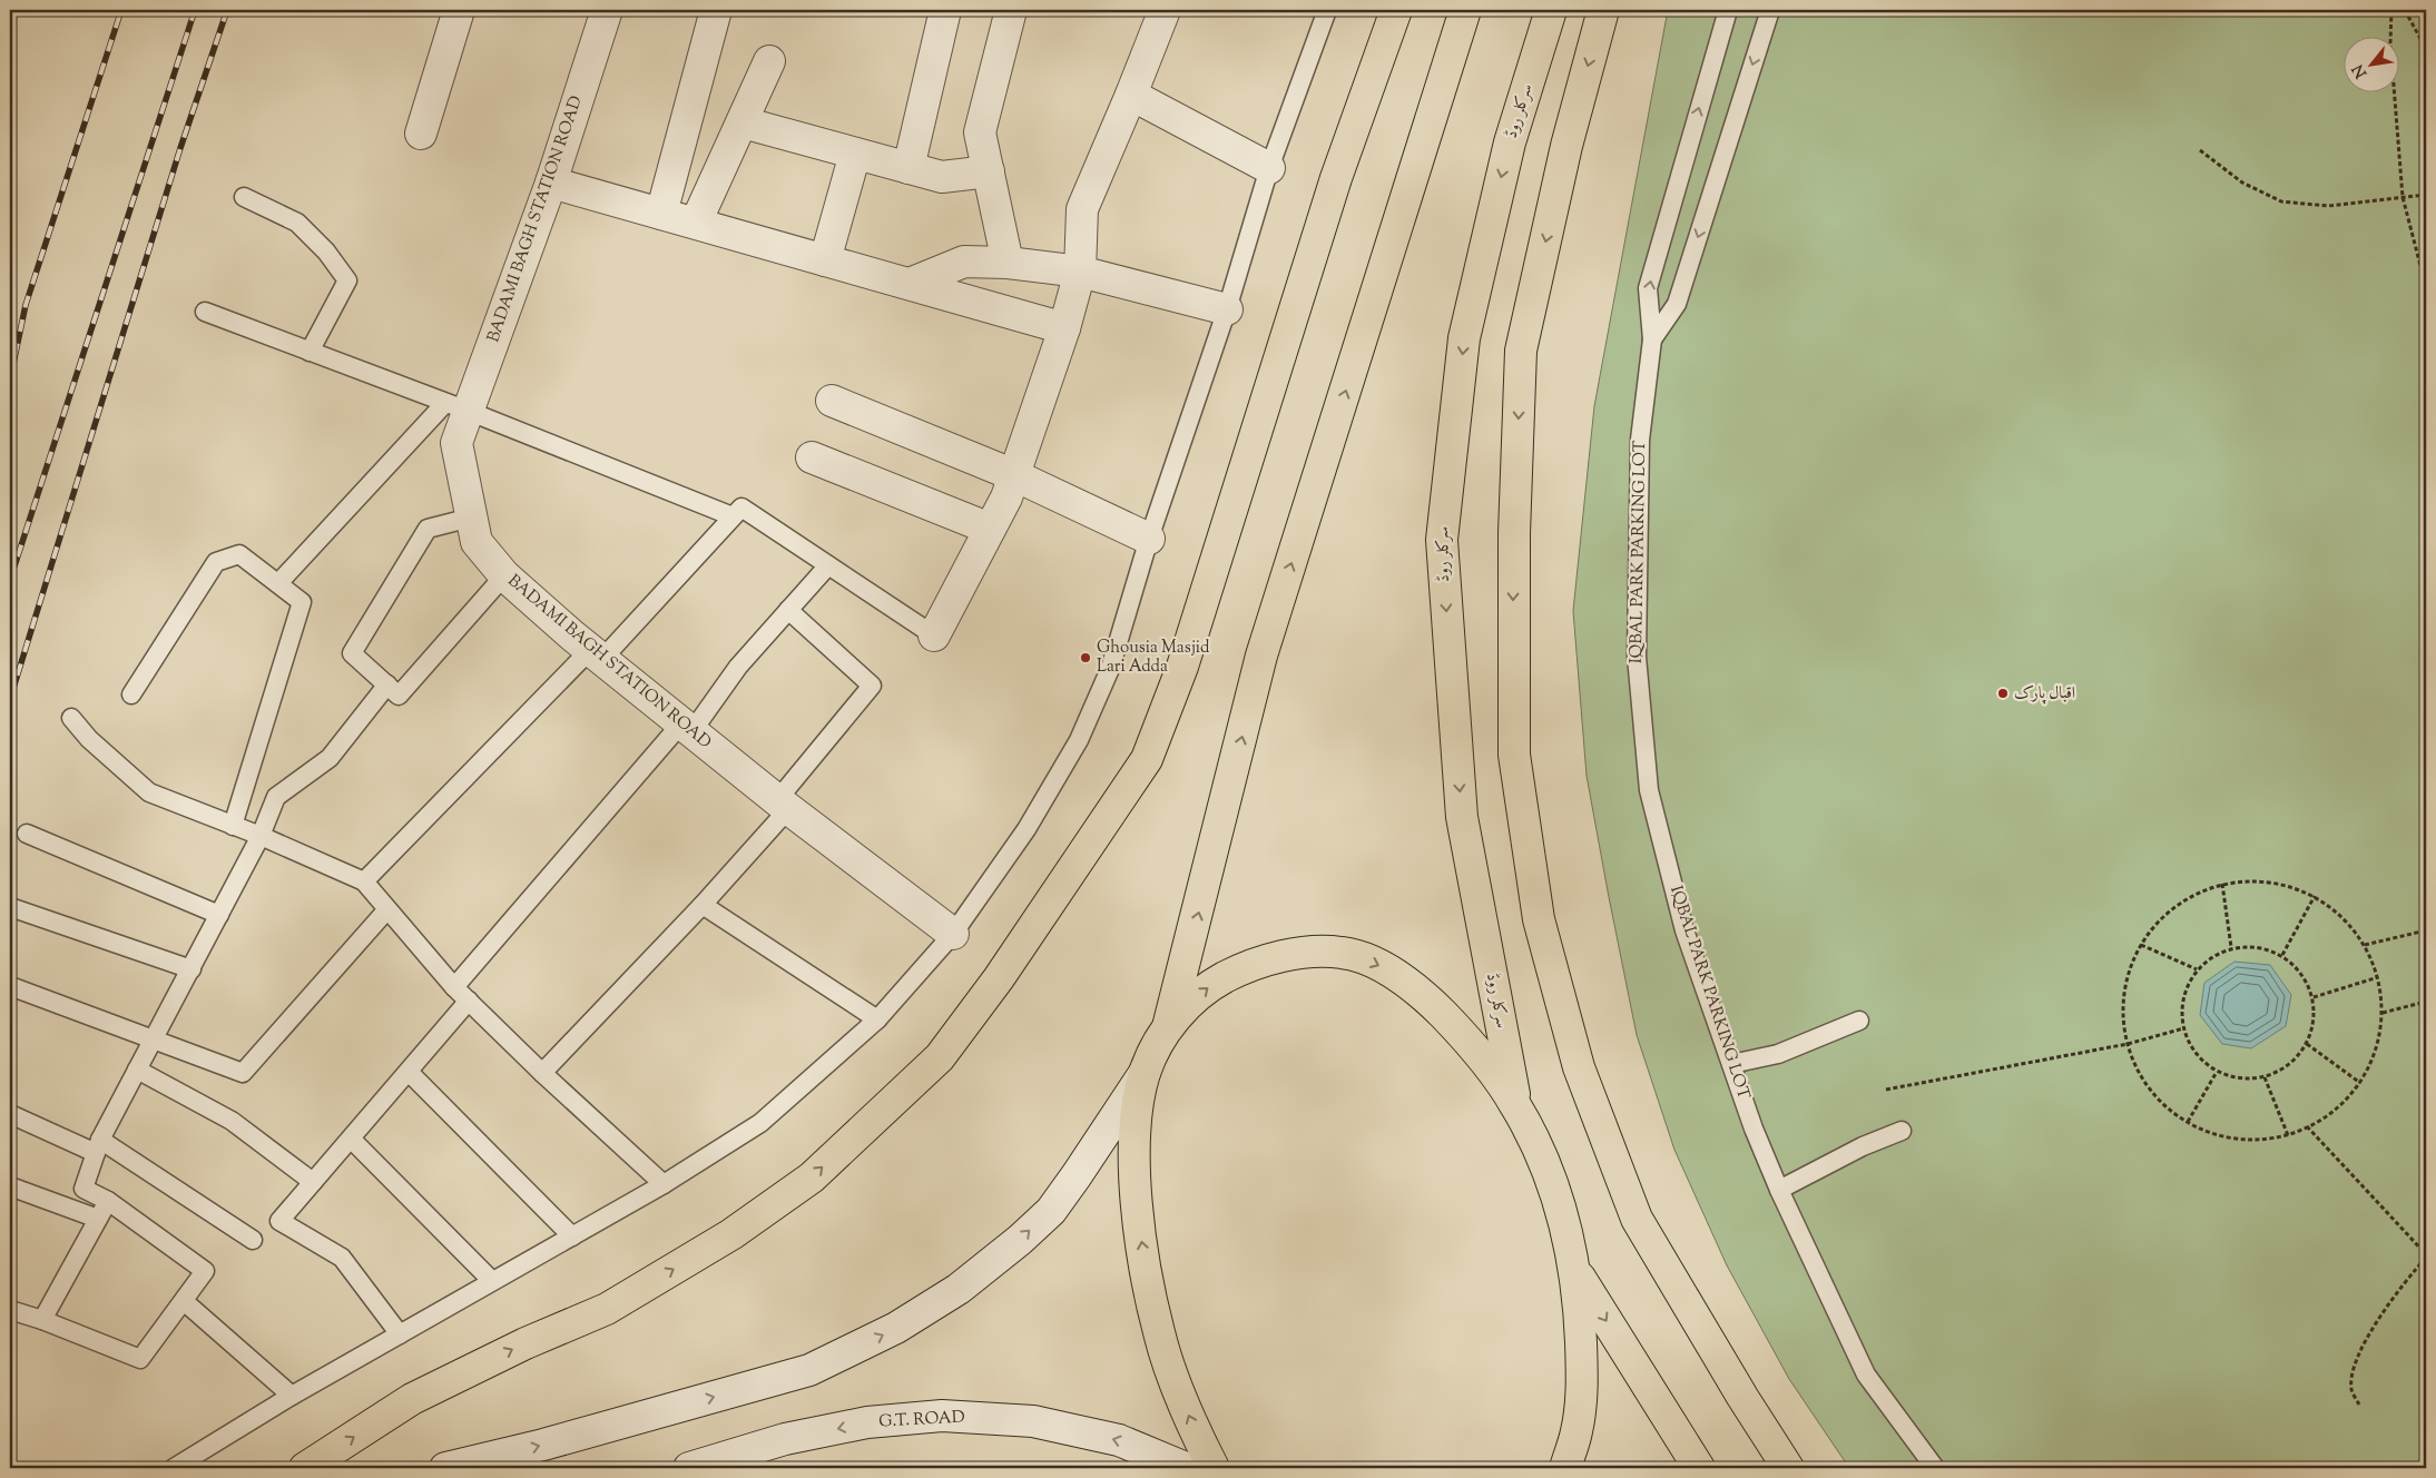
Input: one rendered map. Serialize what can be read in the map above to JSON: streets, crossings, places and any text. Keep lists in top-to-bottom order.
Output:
{
  "streets": {
    "main road": ["سرکلر روڈ"],
    "street": ["BADAMI BAGH STATION ROAD", "G.T. ROAD"],
    "lane": ["IQBAL PARK PARKING LOT"]
  },
  "one_way": ["G.T. ROAD"],
  "places": ["Ghousia Masjid Lari Adda", "اقبال پارک"],
  "north": "bottom left"
}
